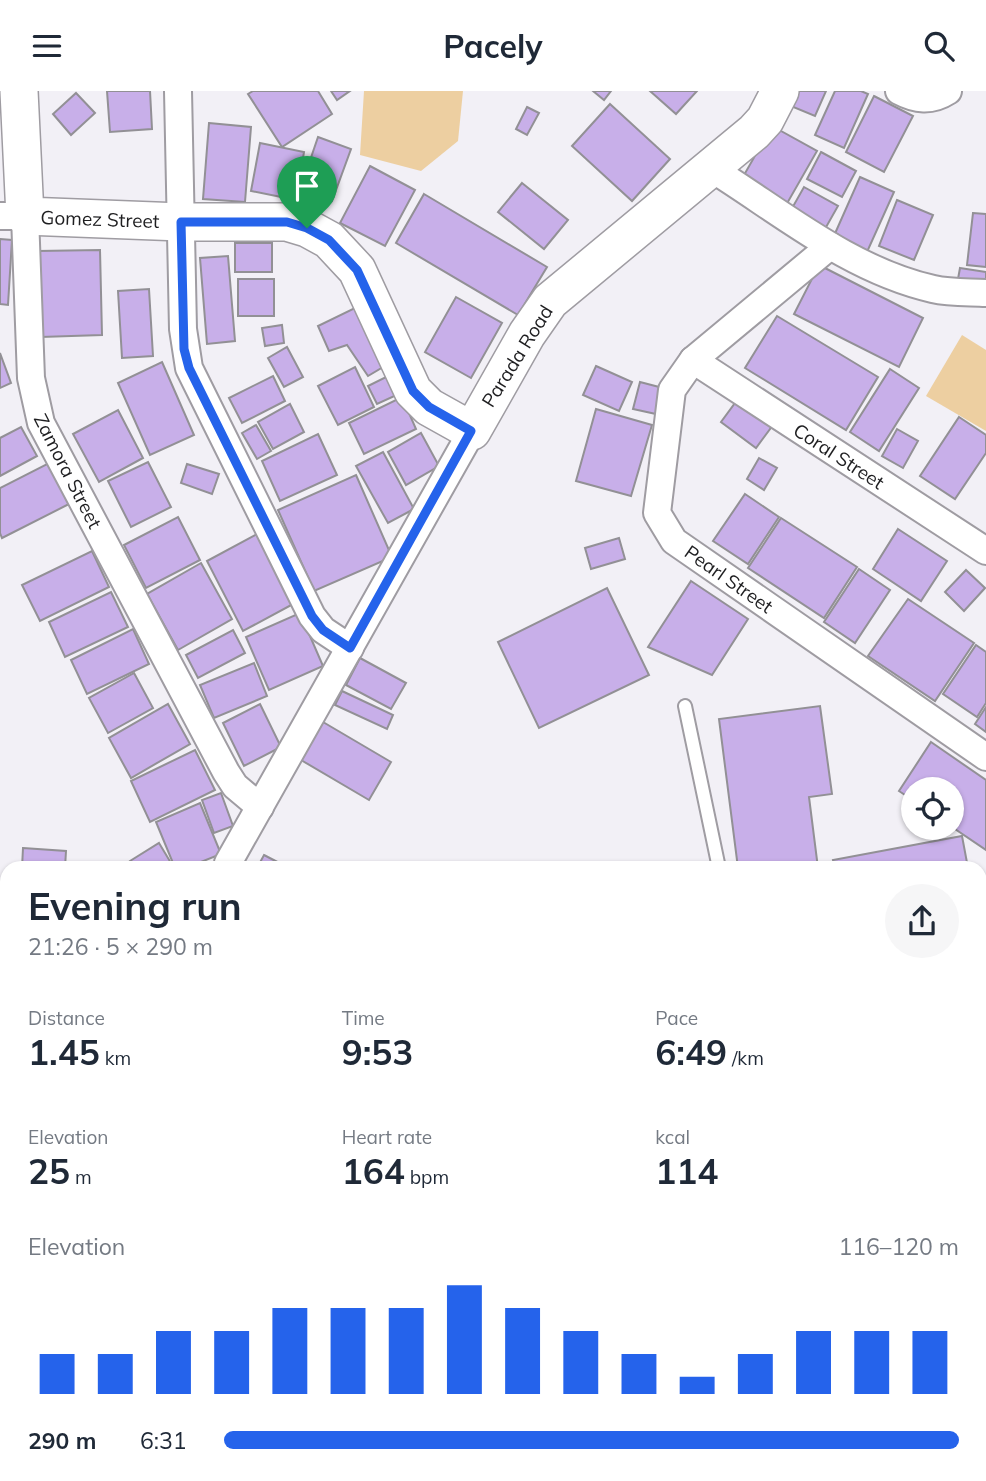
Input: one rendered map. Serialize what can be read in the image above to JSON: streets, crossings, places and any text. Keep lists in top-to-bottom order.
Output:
{
  "streets": {
    "street": [
      "Gomez Street",
      "Parada Road",
      "Coral Street",
      "Zamora Street",
      "Pearl Street"
    ]
  },
  "crossings": [
    ["Gomez Street", "Parada Road"],
    ["Gomez Street", "Zamora Street"],
    ["Parada Road", "Zamora Street"],
    ["Coral Street", "Pearl Street"]
  ],
  "page": {
    "header": "Pacely",
    "heading": ["Evening run", "21:26 · 5 × 290 m"],
    "stats": [
      ["Distance", "1.45 km"],
      ["Time", "9:53"],
      ["Pace", "6:49 /km"],
      ["Elevation", "25 m"],
      ["Heart rate", "164 bpm"],
      ["kcal", "114"]
    ],
    "chart": ["Elevation", "116–120 m"],
    "list": [
      {
        "name": "290 m",
        "note": "6:31"
      }
    ]
  }
}
